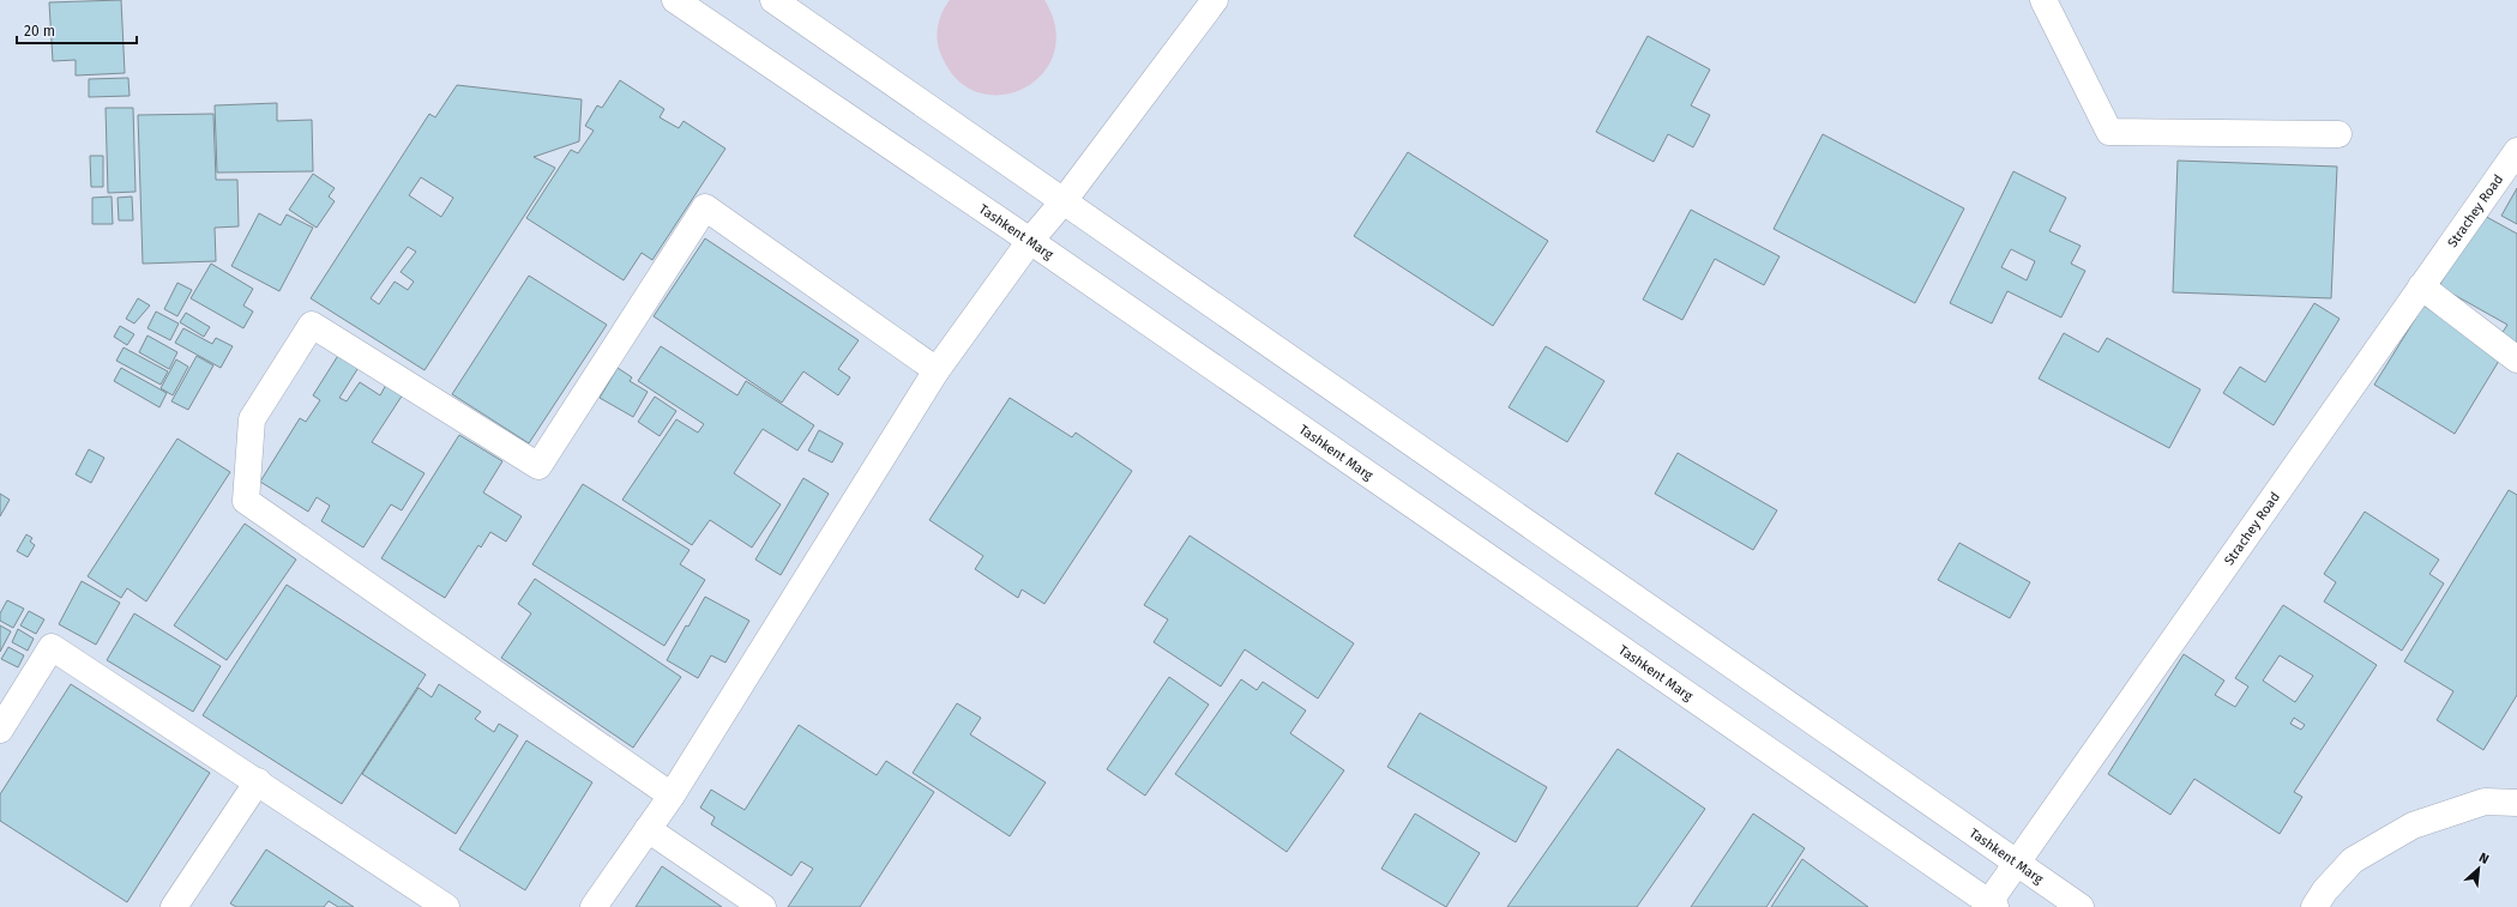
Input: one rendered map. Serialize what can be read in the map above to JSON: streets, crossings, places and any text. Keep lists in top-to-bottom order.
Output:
{
  "streets": {
    "street": ["Strachey Road", "Tashkent Marg"]
  },
  "crossings": [
    ["Strachey Road", "Tashkent Marg"]
  ],
  "scale_bar": "20 m",
  "north": "top right"
}
